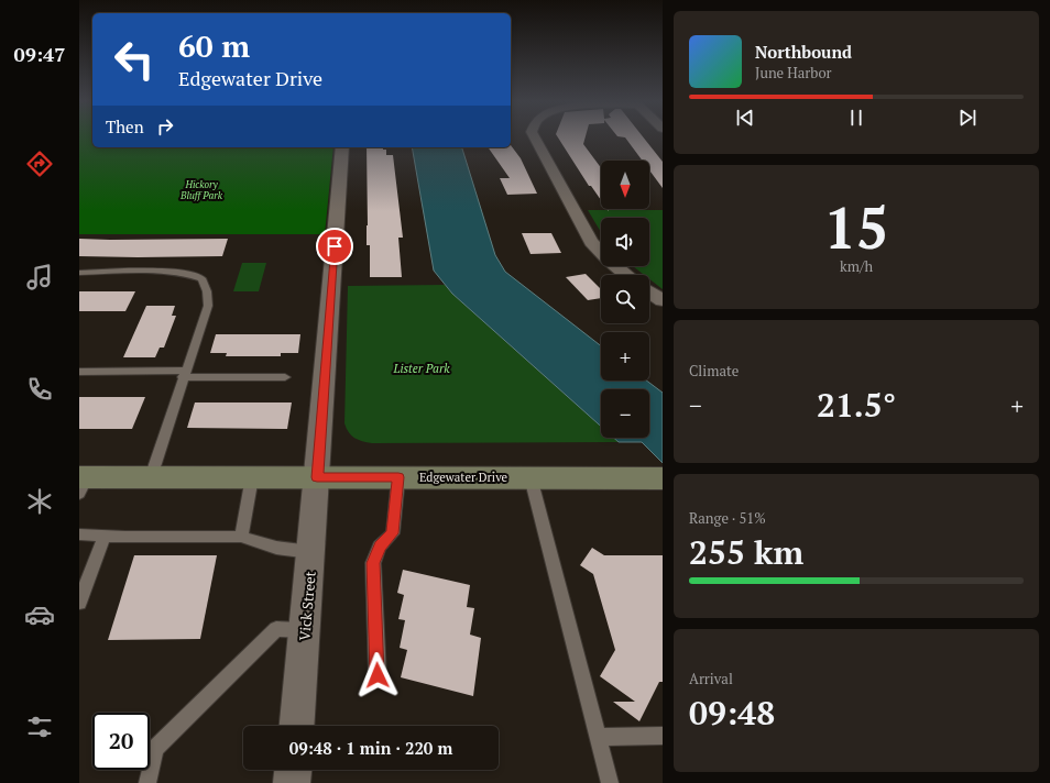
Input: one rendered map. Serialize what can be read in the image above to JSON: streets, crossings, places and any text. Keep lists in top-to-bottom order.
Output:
{
  "streets": {
    "street": ["Edgewater Drive", "Vick Street"]
  },
  "crossings": [
    ["Edgewater Drive", "Vick Street"]
  ],
  "parks": ["Hickory Bluff Park", "Lister Park"],
  "north": "bottom",
  "page": {
    "tabs": "09:47",
    "turn": ["60 m", "Edgewater Drive"],
    "song": ["Northbound", "June Harbor"],
    "then": "Then",
    "map_buttons": ["+", "−"],
    "tile": [
      ["15", "km/h"],
      "Climate",
      ["Range · 51%", "255 km"],
      ["Arrival", "09:48"]
    ],
    "heat": ["−", "21.5°", "+"],
    "limit": "20",
    "trip": "09:48 · 1 min · 220 m"
  }
}
